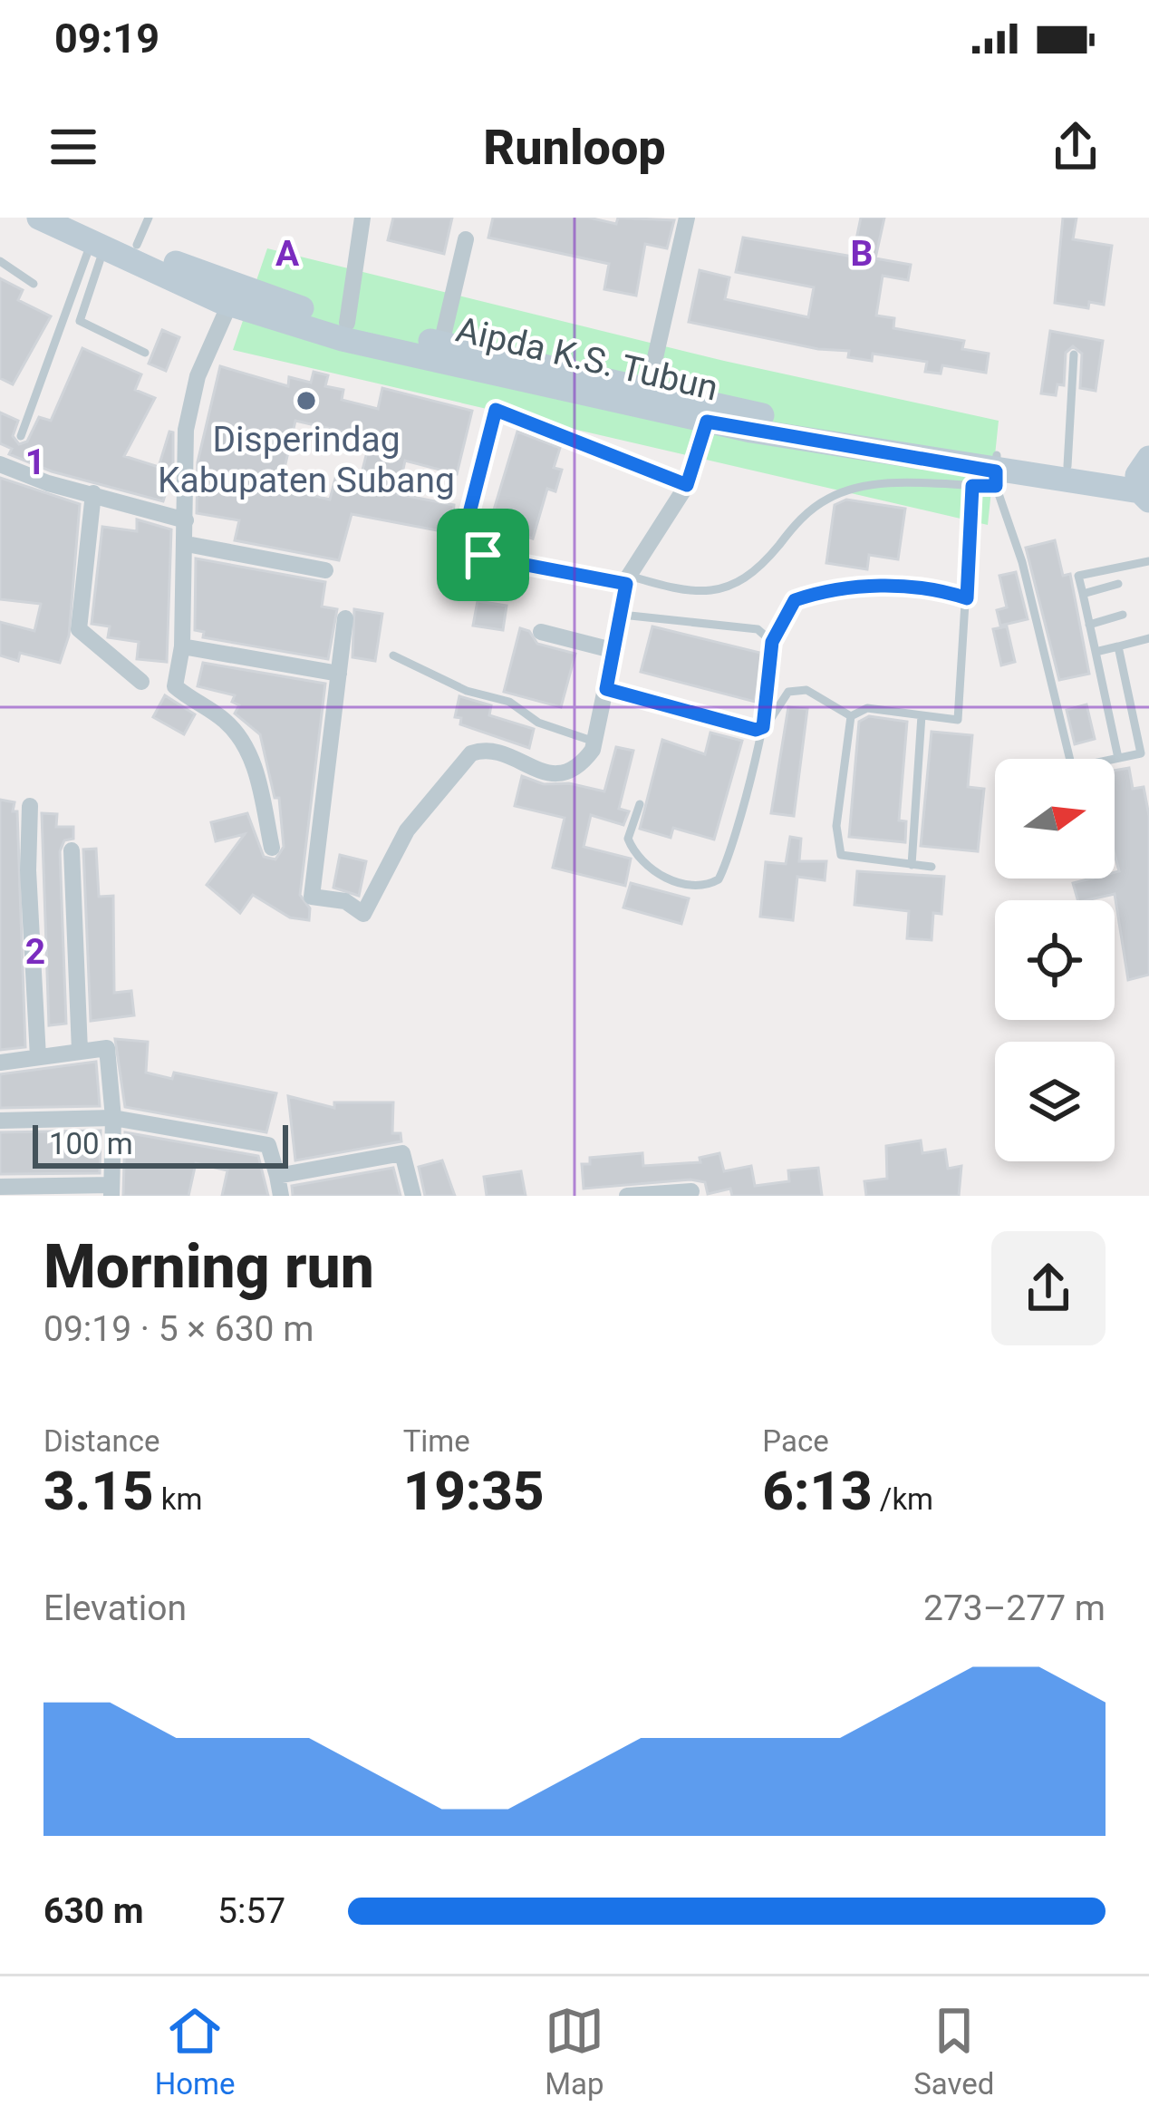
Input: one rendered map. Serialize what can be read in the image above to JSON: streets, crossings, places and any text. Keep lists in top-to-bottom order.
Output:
{
  "streets": {
    "street": ["Aipda K.S. Tubun"]
  },
  "places": ["Disperindag Kabupaten Subang"],
  "scale_bar": "100 m",
  "north": "right",
  "page": {
    "status": "09:19",
    "header": "Runloop",
    "scale": "100 m",
    "heading": ["Morning run", "09:19 · 5 × 630 m"],
    "stats": [
      ["Distance", "3.15 km"],
      ["Time", "19:35"],
      ["Pace", "6:13 /km"]
    ],
    "chart": ["Elevation", "273–277 m"],
    "list": [
      {
        "name": "630 m",
        "note": "5:57"
      }
    ],
    "tabs": ["Home", "Map", "Saved"]
  },
  "grid": {
    "columns": ["A", "B"],
    "rows": ["1", "2"]
  }
}
